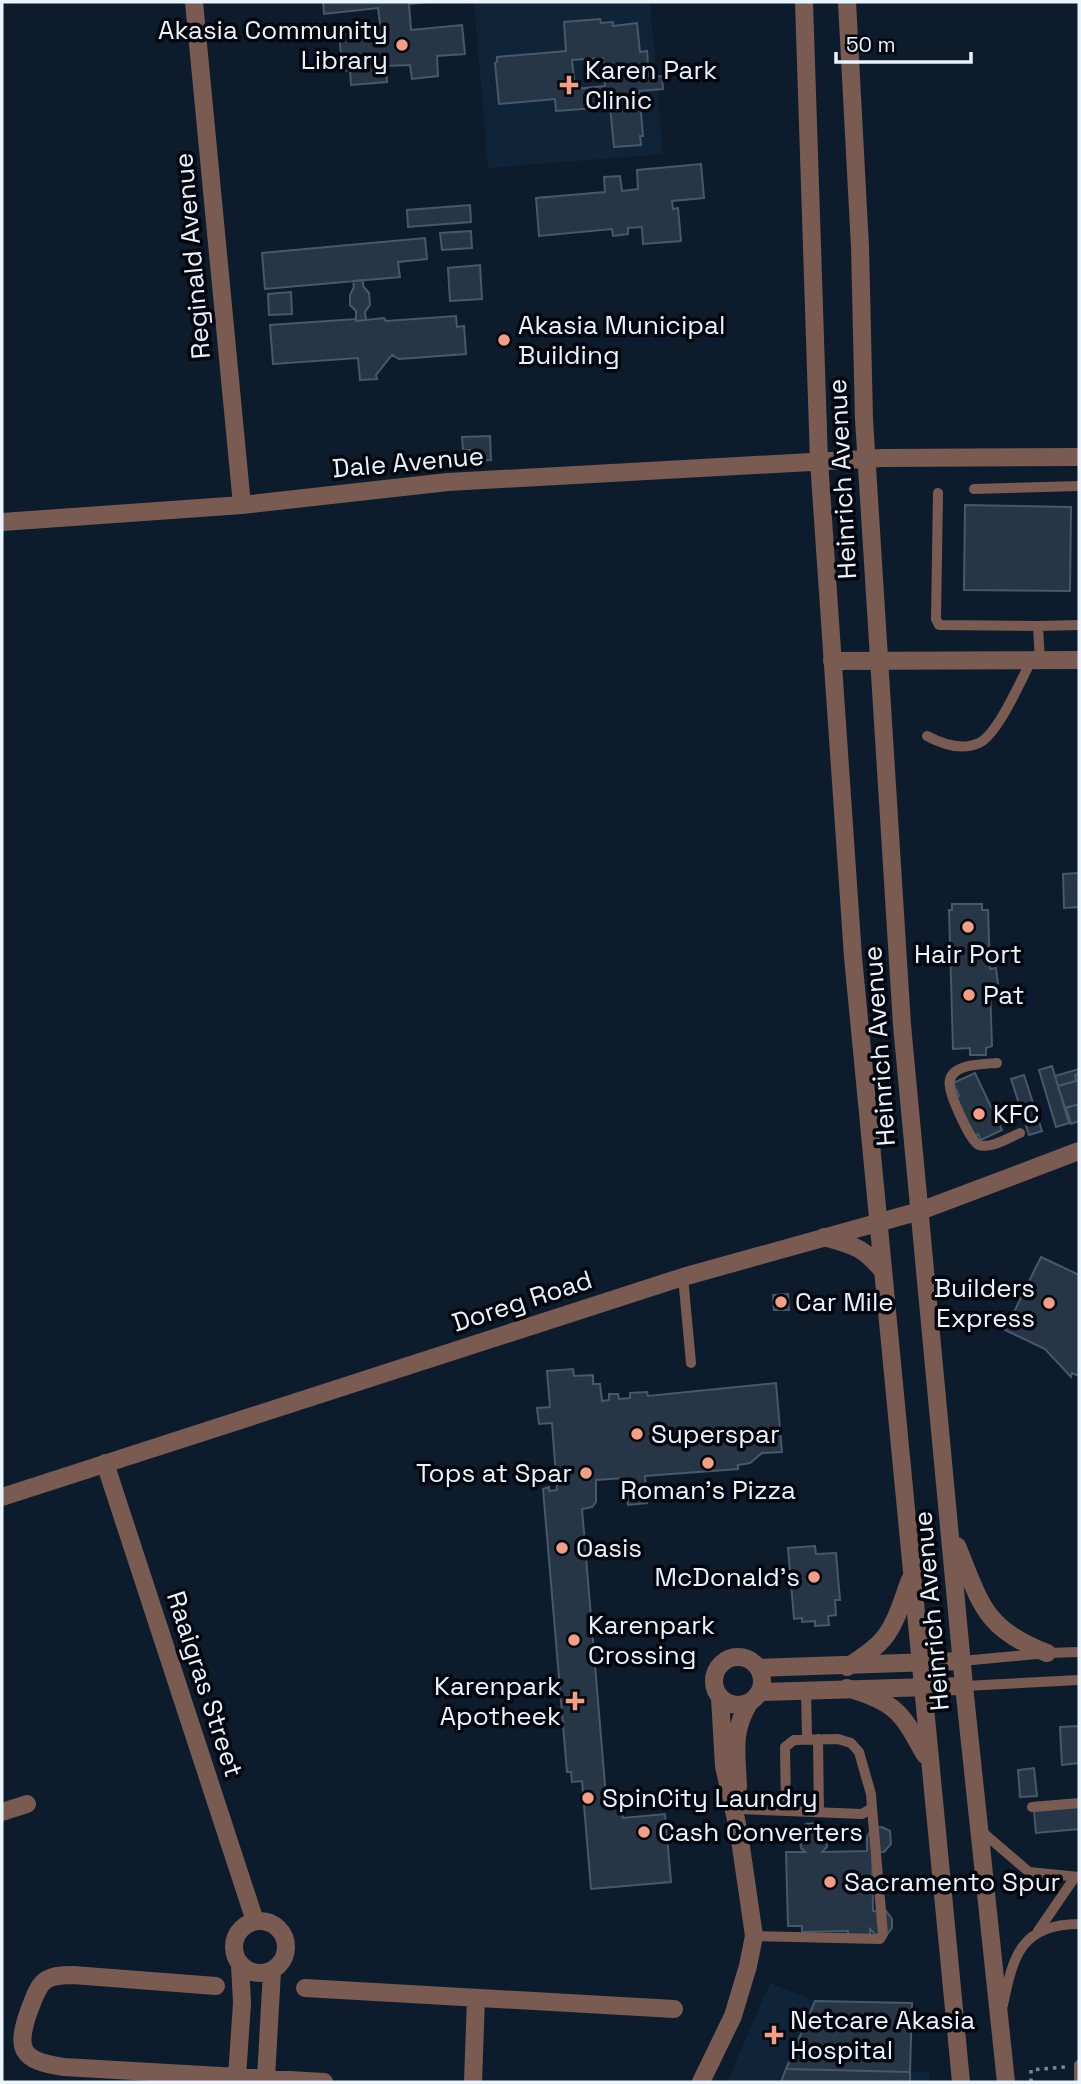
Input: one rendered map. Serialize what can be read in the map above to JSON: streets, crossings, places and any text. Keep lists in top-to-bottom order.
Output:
{
  "streets": {
    "street": [
      "Reginald Avenue",
      "Dale Avenue",
      "Heinrich Avenue",
      "Doreg Road",
      "Raaigras Street"
    ]
  },
  "crossings": [
    ["Reginald Avenue", "Dale Avenue"],
    ["Dale Avenue", "Heinrich Avenue"],
    ["Heinrich Avenue", "Doreg Road"],
    ["Doreg Road", "Raaigras Street"]
  ],
  "places": {
    "other": [
      "Akasia Community Library",
      "Akasia Municipal Building",
      "Hair Port",
      "Pat",
      "KFC",
      "Car Mile",
      "Builders Express",
      "Superspar",
      "Roman's Pizza",
      "Tops at Spar",
      "Oasis",
      "McDonald's",
      "Karenpark Crossing",
      "SpinCity Laundry",
      "Cash Converters",
      "Sacramento Spur"
    ],
    "health": ["Karen Park Clinic", "Karenpark Apotheek", "Netcare Akasia Hospital"]
  },
  "scale_bar": "50 m"
}
